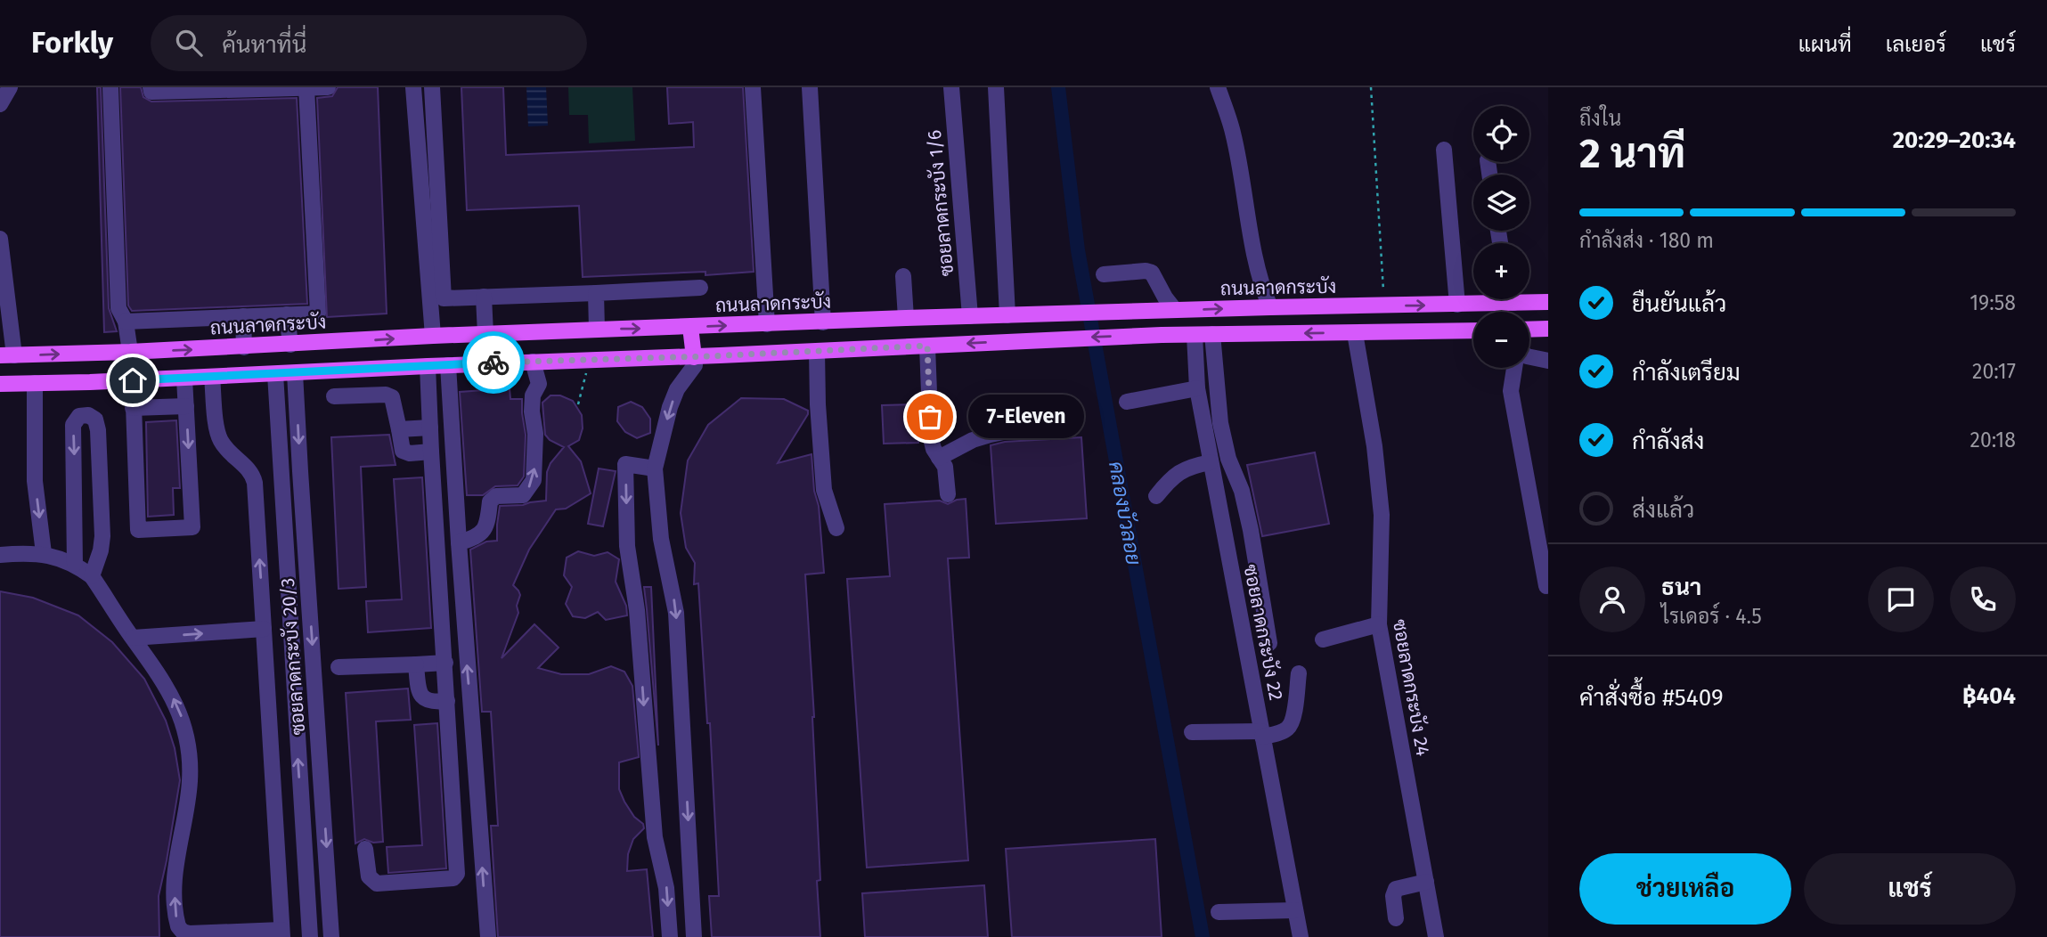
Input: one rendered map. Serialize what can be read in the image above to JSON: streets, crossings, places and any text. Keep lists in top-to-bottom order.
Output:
{
  "streets": {
    "main road": ["ถนนลาดกระบัง"],
    "street": [
      "ซอยลาดกระบัง 1/6",
      "ซอยลาดกระบัง 22",
      "ซอยลาดกระบัง 20/3",
      "ซอยลาดกระบัง 24"
    ]
  },
  "crossings": [
    ["ซอยลาดกระบัง 1/6", "ถนนลาดกระบัง"]
  ],
  "water": ["คลองบัวลอย"],
  "places": ["7-Eleven"],
  "page": {
    "header": "Forkly",
    "search": "ค้นหาที่นี่",
    "nav": ["แผนที่", "เลเยอร์", "แชร์"],
    "heading": ["2 นาที", "ถึงใน", "20:29–20:34"],
    "panel": [
      "ธนา",
      "ไรเดอร์ · 4.5",
      "คำสั่งซื้อ #5409",
      "฿404"
    ],
    "map_buttons": ["+", "−"],
    "bar": "กำลังส่ง · 180 m",
    "list": [
      ["ยืนยันแล้ว", "19:58"],
      ["กำลังเตรียม", "20:17"],
      ["กำลังส่ง", "20:18"],
      "ส่งแล้ว"
    ],
    "bubble": "7-Eleven",
    "buttons": ["ช่วยเหลือ", "แชร์"]
  }
}
